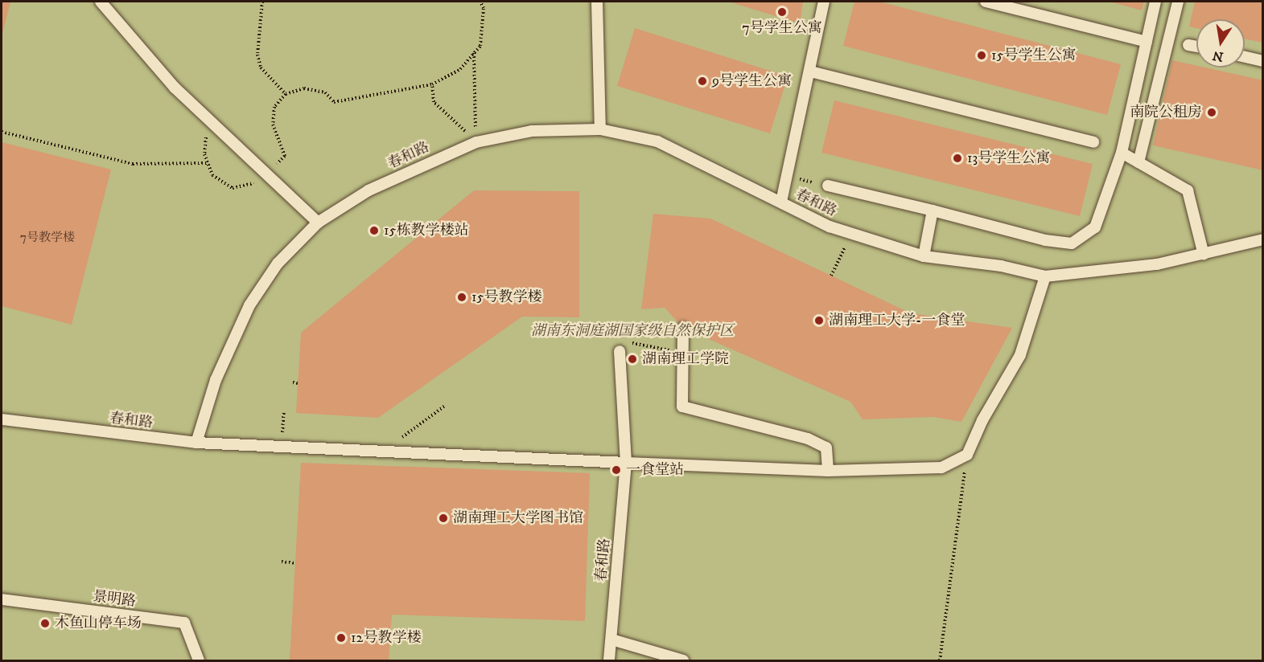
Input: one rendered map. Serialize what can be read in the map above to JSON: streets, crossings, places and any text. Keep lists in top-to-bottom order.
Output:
{
  "streets": {
    "lane": ["春和路", "景明路"]
  },
  "parks": ["湖南东洞庭湖国家级自然保护区"],
  "places": [
    "7号学生公寓",
    "15号学生公寓",
    "9号学生公寓",
    "南院公租房",
    "13号学生公寓",
    "15栋教学楼站",
    "15号教学楼",
    "湖南理工大学-一食堂",
    "湖南理工学院",
    "一食堂站",
    "湖南理工大学图书馆",
    "木鱼山停车场",
    "12号教学楼"
  ],
  "house_numbers": ["7号教学楼"],
  "north": "bottom"
}
